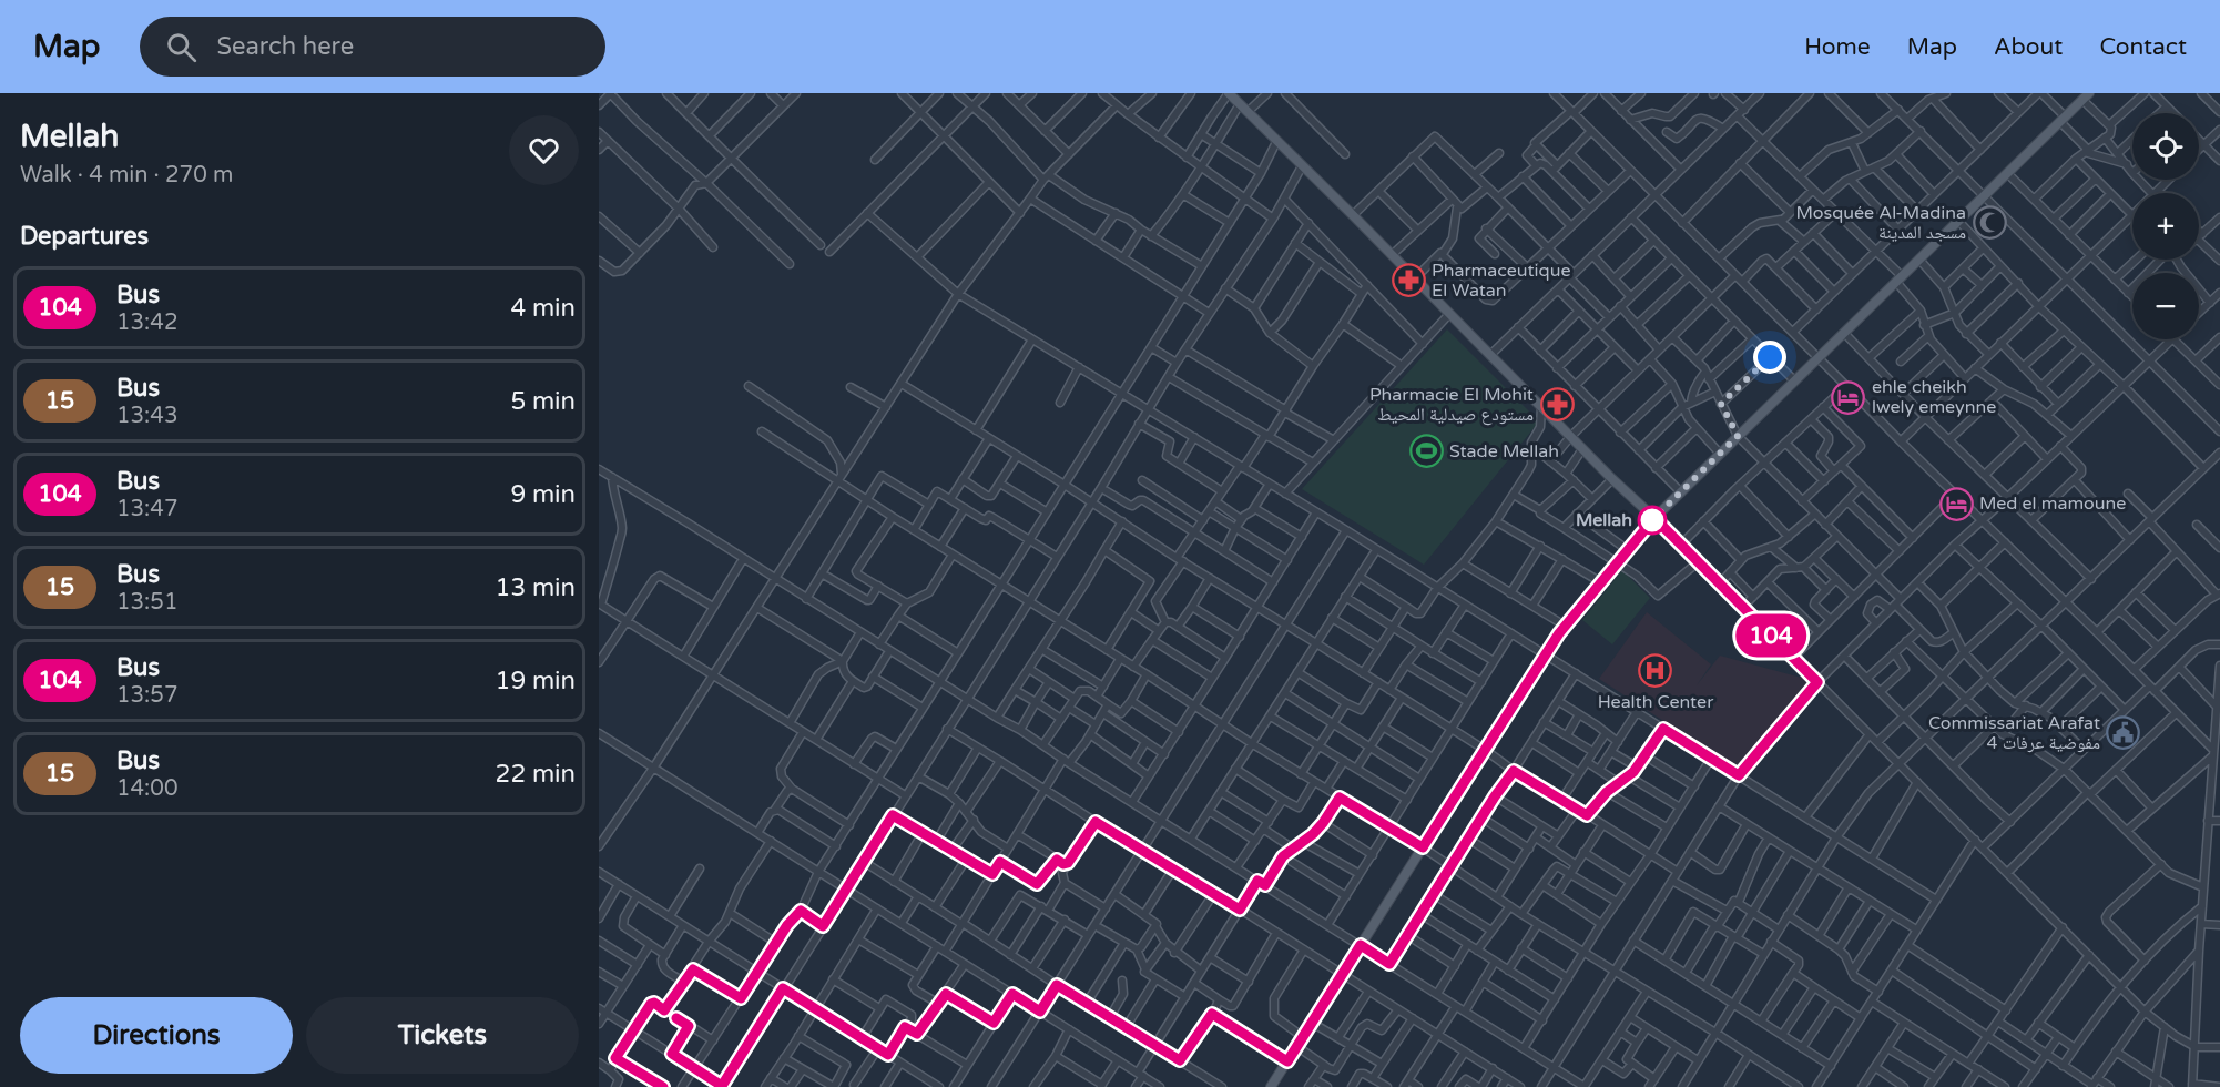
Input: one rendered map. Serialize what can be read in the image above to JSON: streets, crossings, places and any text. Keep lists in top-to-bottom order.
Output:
{
  "places": {
    "mosque": ["Mosquée Al-Madina مسجد المدينة"],
    "pharmacy": ["Pharmaceutique El Watan", "Pharmacie El Mohit مستودع صيدلية المحيط"],
    "hotel": ["ehle cheikh lwely emeynne", "Med el mamoune"],
    "sports": ["Stade Mellah"],
    "other": ["Mellah"],
    "hospital": ["Health Center"],
    "public building": ["Commissariat Arafat 4 مفوضية عرفات"]
  },
  "lines": ["bus line 104"],
  "page": {
    "header": "Map",
    "search": "Search here",
    "nav": [
      "Home",
      "Map",
      "About",
      "Contact"
    ],
    "heading": [
      ["Mellah", "Walk · 4 min · 270 m"],
      "Departures"
    ],
    "on_map": "104",
    "map_buttons": ["+", "−"],
    "list": [
      {
        "mark": "104",
        "name": "Bus",
        "note": "13:42",
        "value": "4 min"
      },
      {
        "mark": "15",
        "name": "Bus",
        "note": "13:43",
        "value": "5 min"
      },
      {
        "mark": "104",
        "name": "Bus",
        "note": "13:47",
        "value": "9 min"
      },
      {
        "mark": "15",
        "name": "Bus",
        "note": "13:51",
        "value": "13 min"
      },
      {
        "mark": "104",
        "name": "Bus",
        "note": "13:57",
        "value": "19 min"
      },
      {
        "mark": "15",
        "name": "Bus",
        "note": "14:00",
        "value": "22 min"
      }
    ],
    "buttons": ["Directions", "Tickets"]
  }
}
